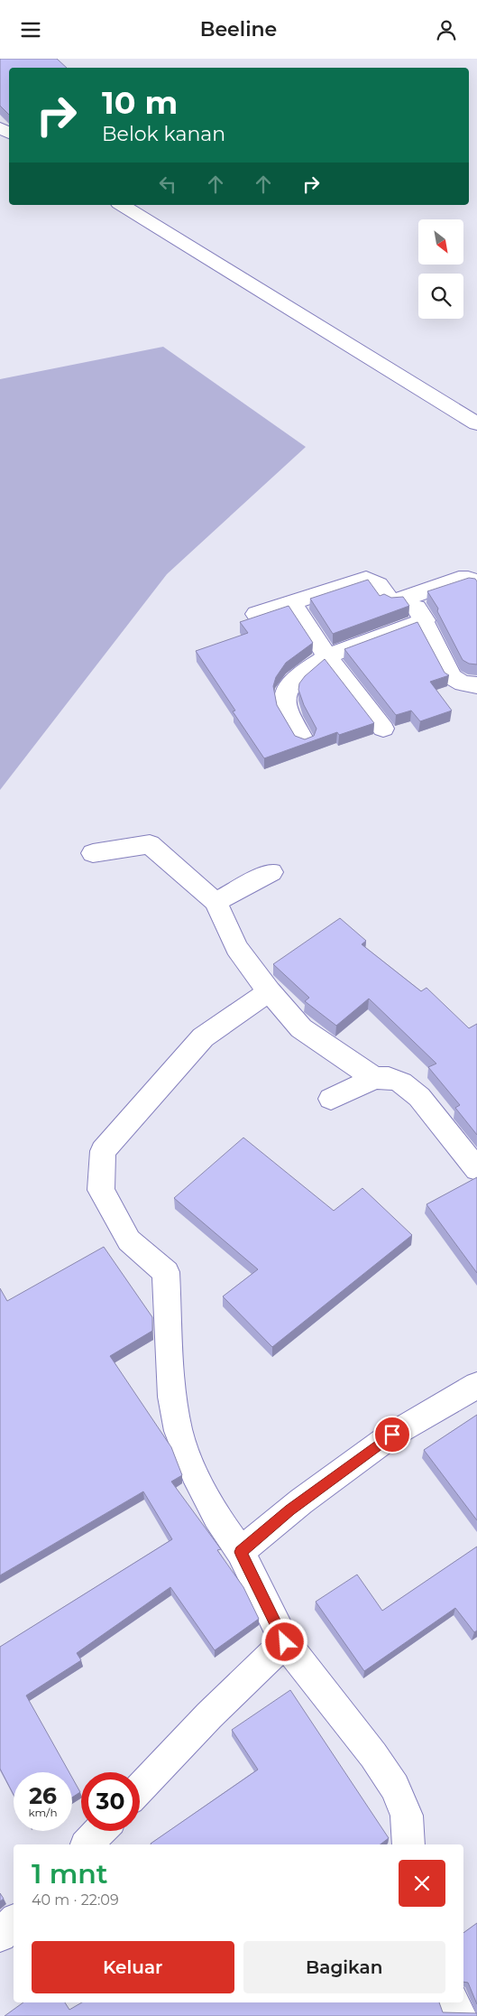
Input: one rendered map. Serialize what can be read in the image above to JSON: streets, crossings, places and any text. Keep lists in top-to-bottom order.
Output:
{
  "north": "bottom right",
  "page": {
    "header": "Beeline",
    "turn": ["10 m", "Belok kanan"],
    "speed": "26 km/h",
    "limit": "30",
    "heading": ["1 mnt", "40 m · 22:09"],
    "buttons": ["Keluar", "Bagikan"]
  }
}
